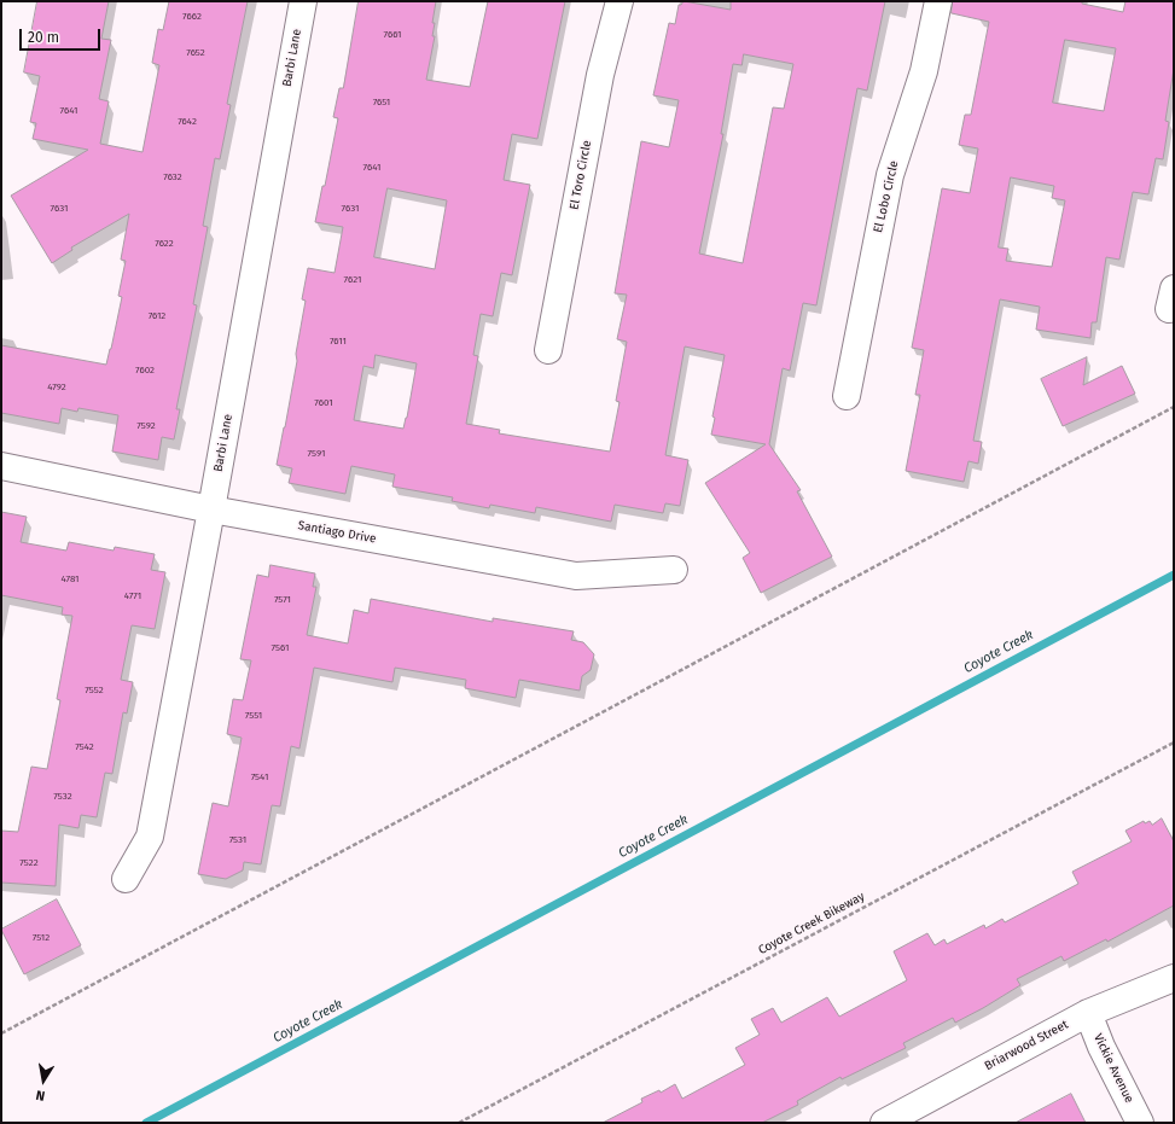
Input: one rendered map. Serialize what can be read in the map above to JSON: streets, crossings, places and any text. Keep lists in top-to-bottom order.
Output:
{
  "streets": {
    "street": [
      "Barbi Lane",
      "El Toro Circle",
      "El Lobo Circle",
      "Santiago Drive",
      "Briarwood Street",
      "Vickie Avenue"
    ],
    "path": ["Coyote Creek Bikeway"]
  },
  "crossings": [
    ["Barbi Lane", "Santiago Drive"],
    ["Briarwood Street", "Vickie Avenue"]
  ],
  "water": ["Coyote Creek"],
  "house_numbers": [
    "7662",
    "7661",
    "7652",
    "7651",
    "7641",
    "7642",
    "7641",
    "7632",
    "7631",
    "7631",
    "7622",
    "7621",
    "7612",
    "7611",
    "7602",
    "4792",
    "7601",
    "7592",
    "7591",
    "4781",
    "4771",
    "7571",
    "7561",
    "7552",
    "7551",
    "7542",
    "7541",
    "7532",
    "7531",
    "7522",
    "7512"
  ],
  "scale_bar": "20 m",
  "north": "bottom"
}
